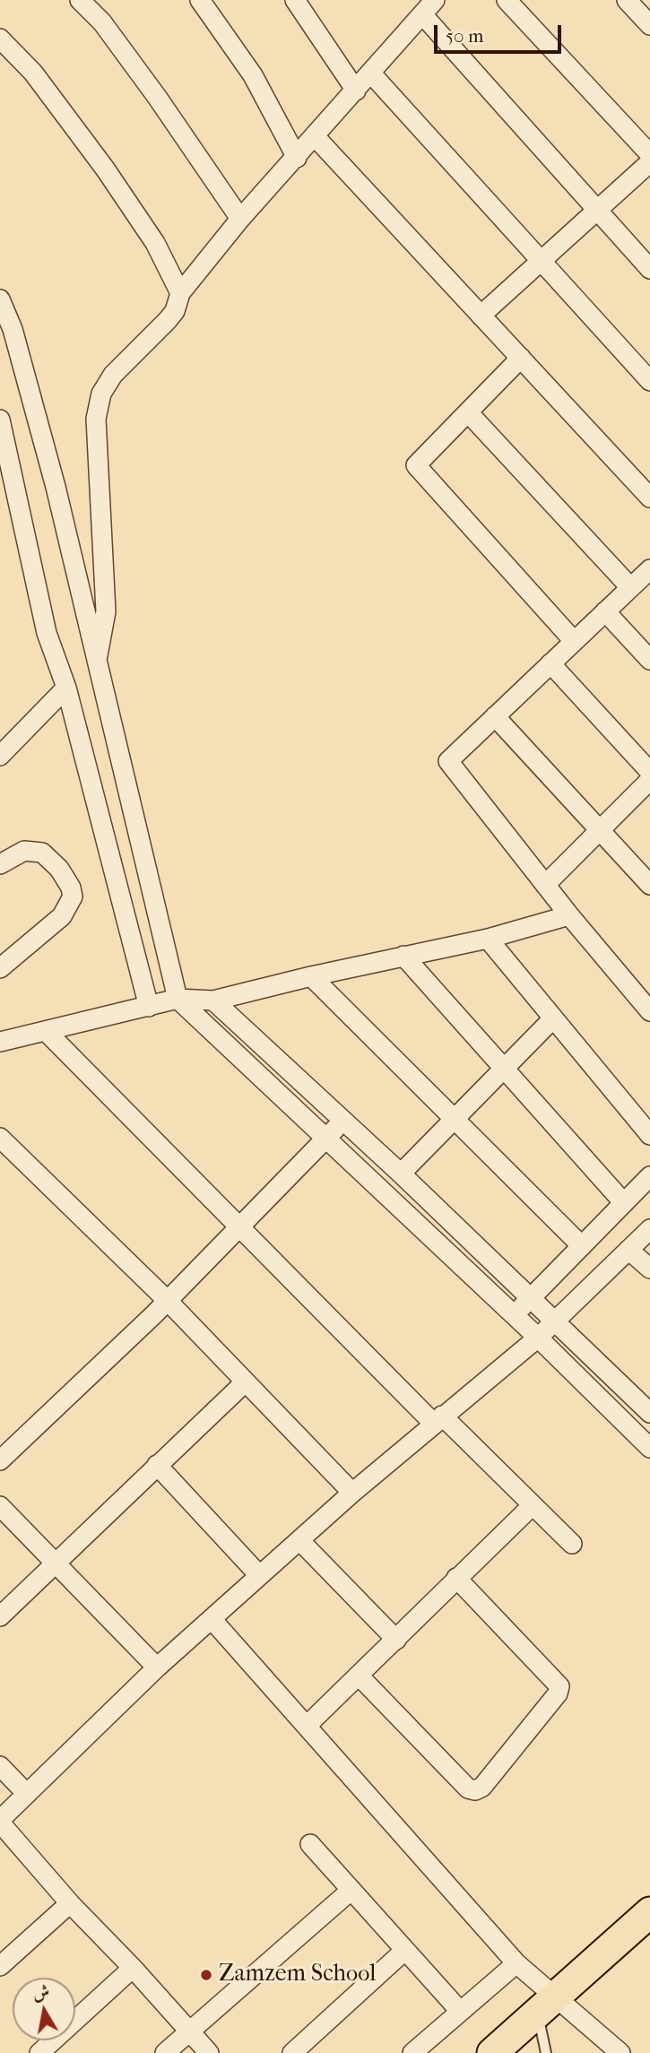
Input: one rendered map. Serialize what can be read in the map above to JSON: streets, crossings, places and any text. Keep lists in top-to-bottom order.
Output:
{
  "places": ["Zamzem School"],
  "scale_bar": "50 m",
  "north": "top"
}
